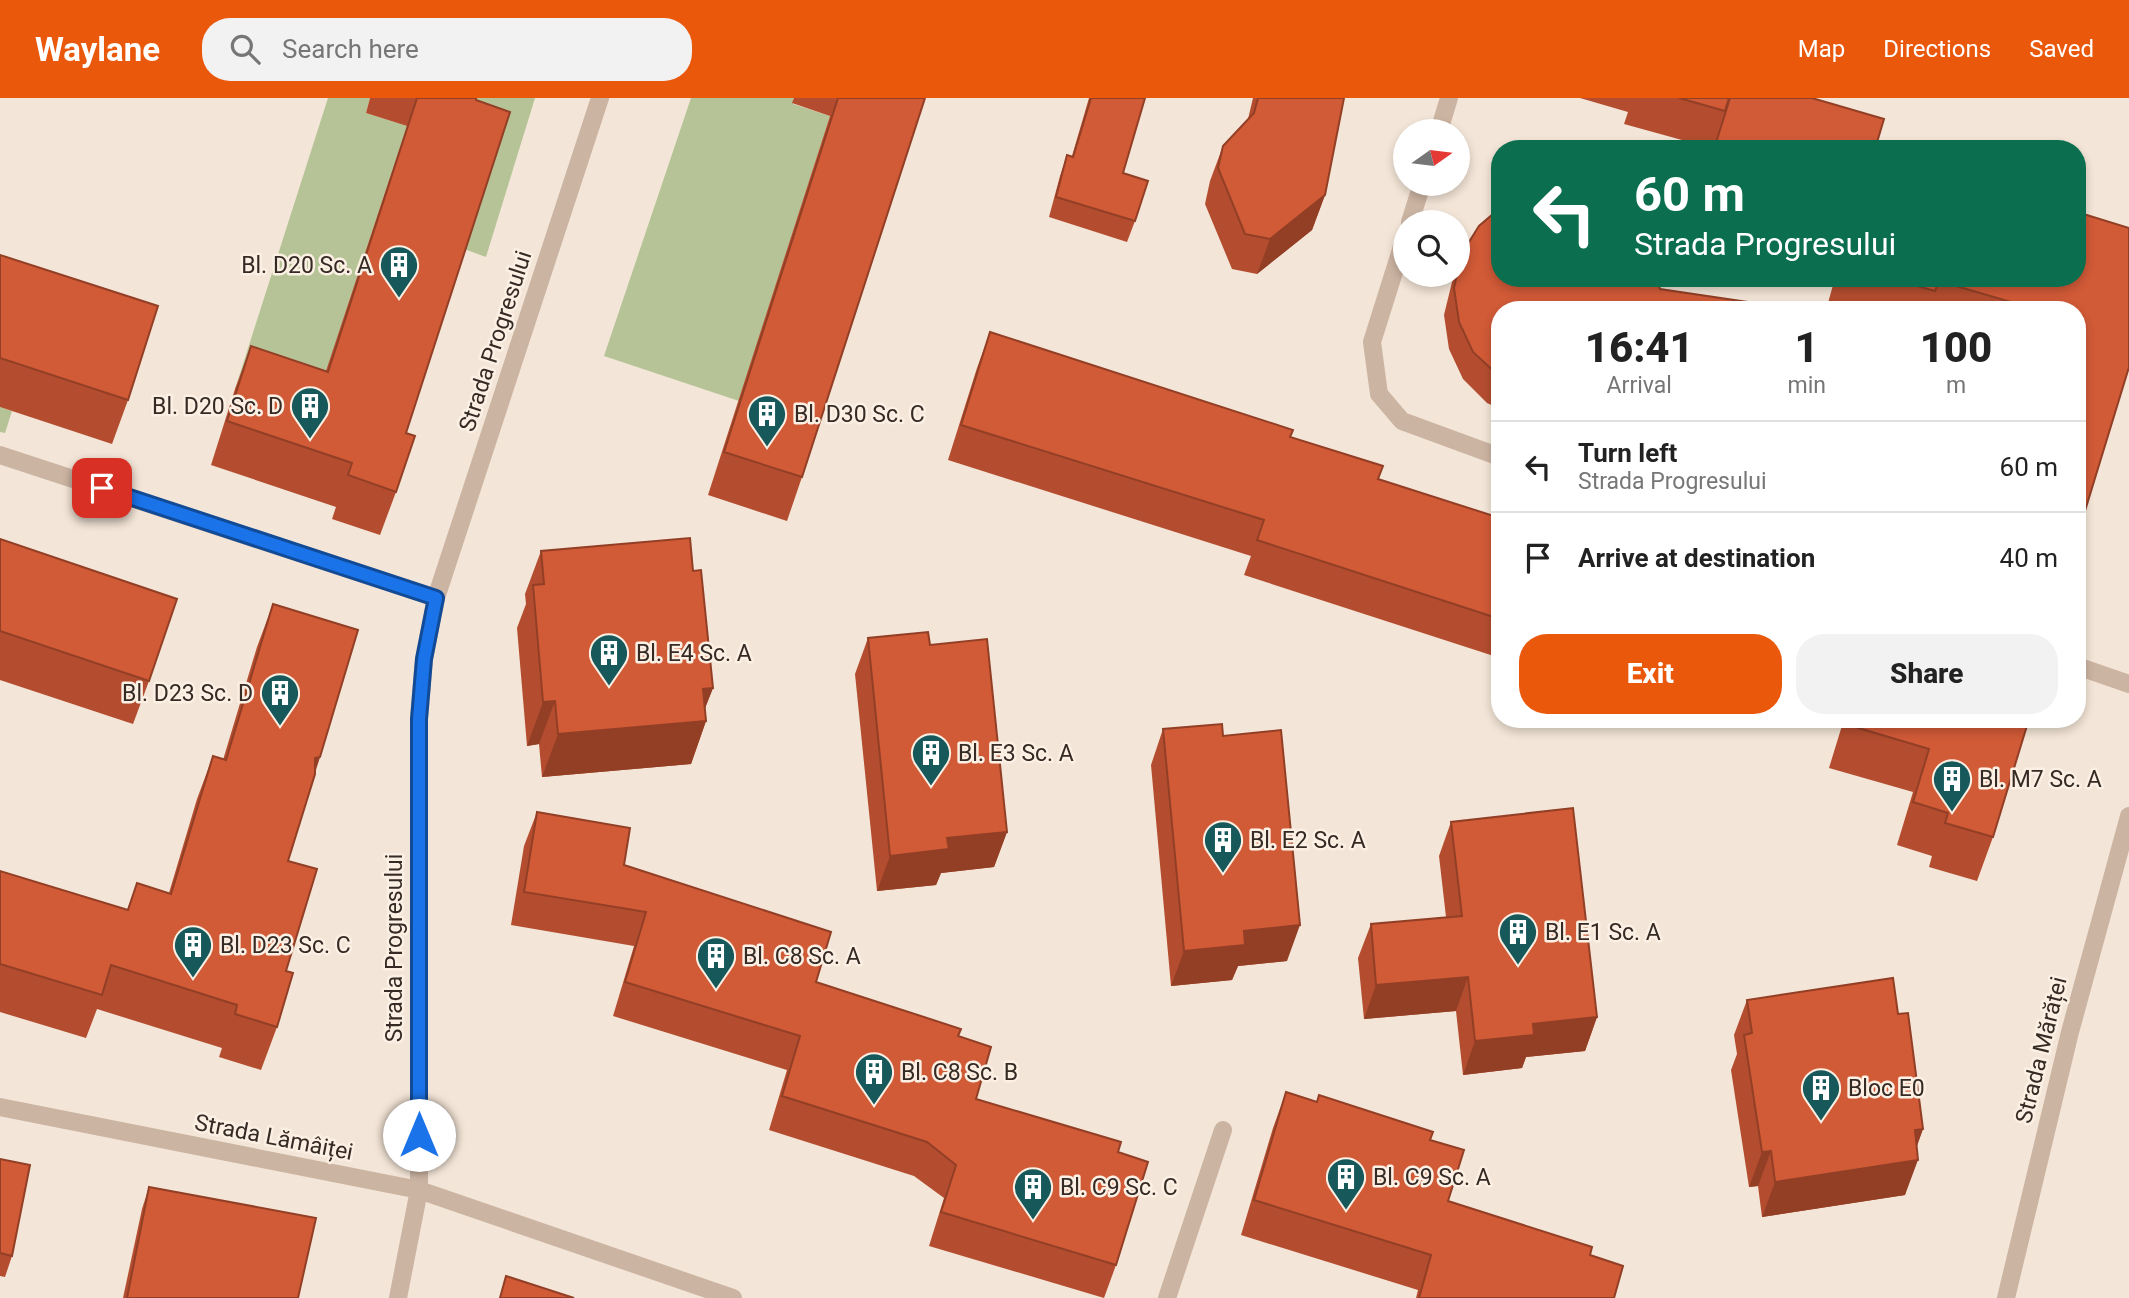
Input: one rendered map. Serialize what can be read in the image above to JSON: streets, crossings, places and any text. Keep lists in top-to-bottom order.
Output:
{
  "streets": {
    "street": ["Strada Progresului", "Strada Mărăței", "Strada Lămâiței"]
  },
  "crossings": [
    ["Strada Progresului", "Strada Lămâiței"]
  ],
  "places": {
    "building": [
      "Bl. D20 Sc. A",
      "Bl. D20 Sc. D",
      "Bl. D30 Sc. C",
      "Bl. E4 Sc. A",
      "Bl. D23 Sc. D",
      "Bl. E3 Sc. A",
      "Bl. M7 Sc. A",
      "Bl. E2 Sc. A",
      "Bl. E1 Sc. A",
      "Bl. D23 Sc. C",
      "Bl. C8 Sc. A",
      "Bl. C8 Sc. B",
      "Bloc E0",
      "Bl. C9 Sc. A",
      "Bl. C9 Sc. C"
    ]
  },
  "north": "right",
  "page": {
    "header": "Waylane",
    "search": "Search here",
    "nav": ["Map", "Directions", "Saved"],
    "turn": ["60 m", "Strada Progresului"],
    "eta": [
      "16:41",
      "Arrival",
      "1",
      "min",
      "100",
      "m"
    ],
    "list": [
      {
        "name": "Turn left",
        "note": "Strada Progresului",
        "value": "60 m"
      },
      {
        "name": "Arrive at destination",
        "value": "40 m"
      }
    ],
    "buttons": ["Exit", "Share"]
  }
}
